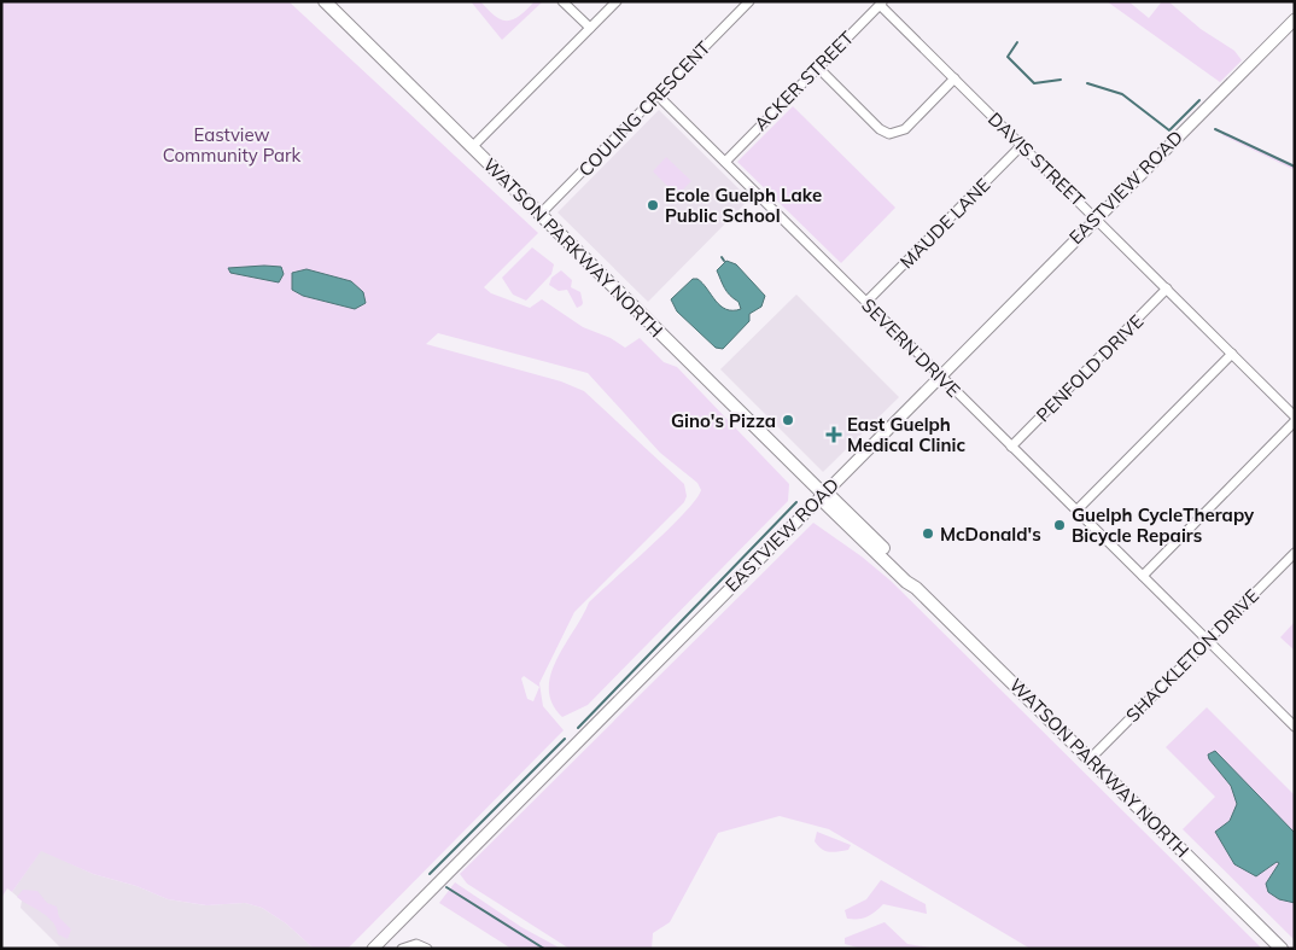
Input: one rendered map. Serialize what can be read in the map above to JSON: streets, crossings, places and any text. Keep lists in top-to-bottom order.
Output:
{
  "streets": {
    "main road": ["WATSON PARKWAY NORTH"],
    "street": [
      "ACKER STREET",
      "COULING CRESCENT",
      "DAVIS STREET",
      "EASTVIEW ROAD",
      "MAUDE LANE",
      "SEVERN DRIVE",
      "PENFOLD DRIVE",
      "SHACKLETON DRIVE"
    ]
  },
  "crossings": [
    ["ACKER STREET", "DAVIS STREET"],
    ["ACKER STREET", "SEVERN DRIVE"],
    ["COULING CRESCENT", "WATSON PARKWAY NORTH"],
    ["COULING CRESCENT", "SEVERN DRIVE"],
    ["DAVIS STREET", "EASTVIEW ROAD"],
    ["DAVIS STREET", "MAUDE LANE"],
    ["DAVIS STREET", "PENFOLD DRIVE"],
    ["EASTVIEW ROAD", "WATSON PARKWAY NORTH"],
    ["EASTVIEW ROAD", "SEVERN DRIVE"],
    ["MAUDE LANE", "SEVERN DRIVE"],
    ["WATSON PARKWAY NORTH", "SHACKLETON DRIVE"],
    ["SEVERN DRIVE", "PENFOLD DRIVE"],
    ["SEVERN DRIVE", "SHACKLETON DRIVE"]
  ],
  "parks": ["Eastview Community Park"],
  "places": {
    "other": [
      "Ecole Guelph Lake Public School",
      "Gino's Pizza",
      "Guelph CycleTherapy Bicycle Repairs",
      "McDonald's"
    ],
    "health": ["East Guelph Medical Clinic"]
  }
}
